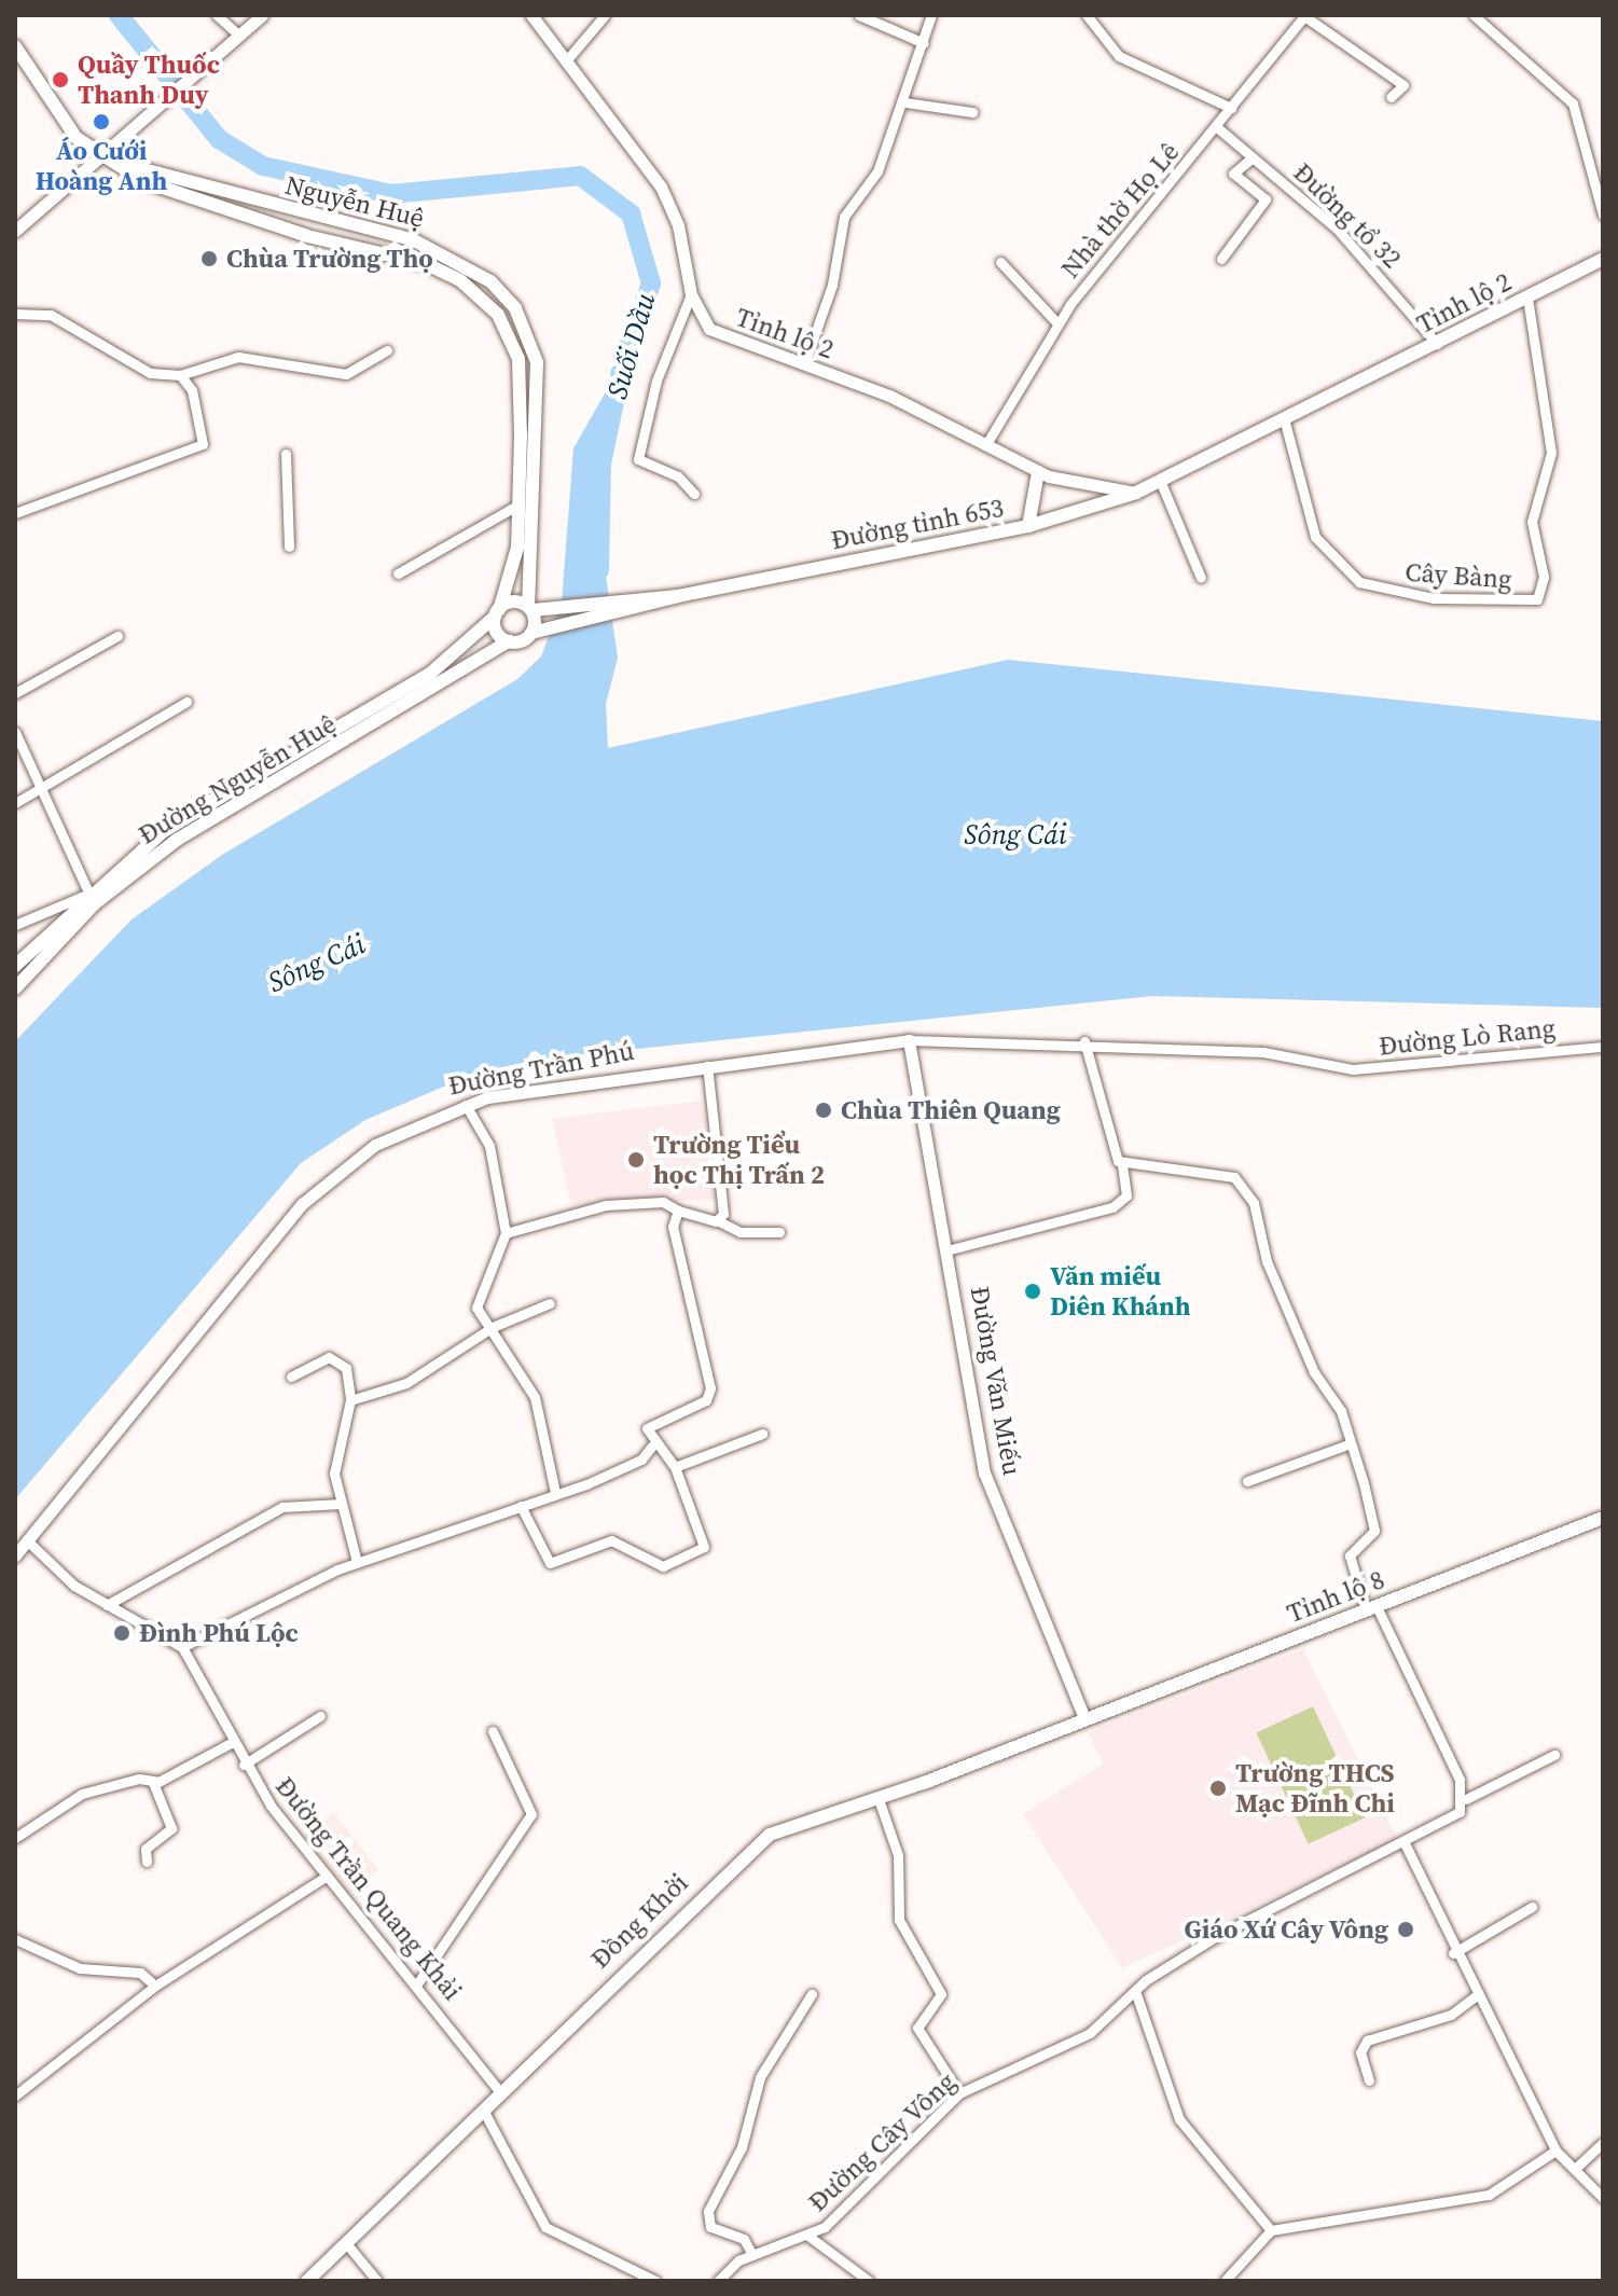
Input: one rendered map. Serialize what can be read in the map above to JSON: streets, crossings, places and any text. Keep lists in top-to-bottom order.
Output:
{
  "streets": {
    "main road": [
      "Nguyễn Huệ",
      "Tỉnh lộ 2",
      "Đường tỉnh 653",
      "Đường Nguyễn Huệ",
      "Tỉnh lộ 8",
      "Đồng Khởi"
    ],
    "street": [
      "Nhà thờ Họ Lê",
      "Đường tổ 32",
      "Cây Bàng",
      "Đường Lò Rang",
      "Đường Trần Phú",
      "Đường Văn Miếu",
      "Đường Trần Quang Khải",
      "Đường Cây Vông"
    ]
  },
  "crossings": [
    ["Nguyễn Huệ", "Đường tỉnh 653"],
    ["Nguyễn Huệ", "Đường Nguyễn Huệ"],
    ["Nhà thờ Họ Lê", "Đường tổ 32"],
    ["Nhà thờ Họ Lê", "Tỉnh lộ 2"],
    ["Đường tổ 32", "Tỉnh lộ 2"],
    ["Tỉnh lộ 2", "Đường tỉnh 653"],
    ["Tỉnh lộ 2", "Cây Bàng"],
    ["Đường tỉnh 653", "Đường Nguyễn Huệ"],
    ["Đường Lò Rang", "Đường Trần Phú"],
    ["Đường Lò Rang", "Đường Văn Miếu"],
    ["Đường Trần Phú", "Đường Văn Miếu"],
    ["Đường Văn Miếu", "Tỉnh lộ 8"],
    ["Đường Văn Miếu", "Đồng Khởi"],
    ["Tỉnh lộ 8", "Đồng Khởi"],
    ["Đường Trần Quang Khải", "Đồng Khởi"]
  ],
  "water": ["Suối Dầu", "Sông Cái"],
  "places": [
    "Quầy Thuốc Thanh Duy",
    "Áo Cưới Hoàng Anh",
    "Chùa Trường Thọ",
    "Chùa Thiên Quang",
    "Trường Tiểu học Thị Trấn 2",
    "Văn miếu Diên Khánh",
    "Đình Phú Lộc",
    "Trường THCS Mạc Đĩnh Chi",
    "Giáo Xứ Cây Vông"
  ]
}
